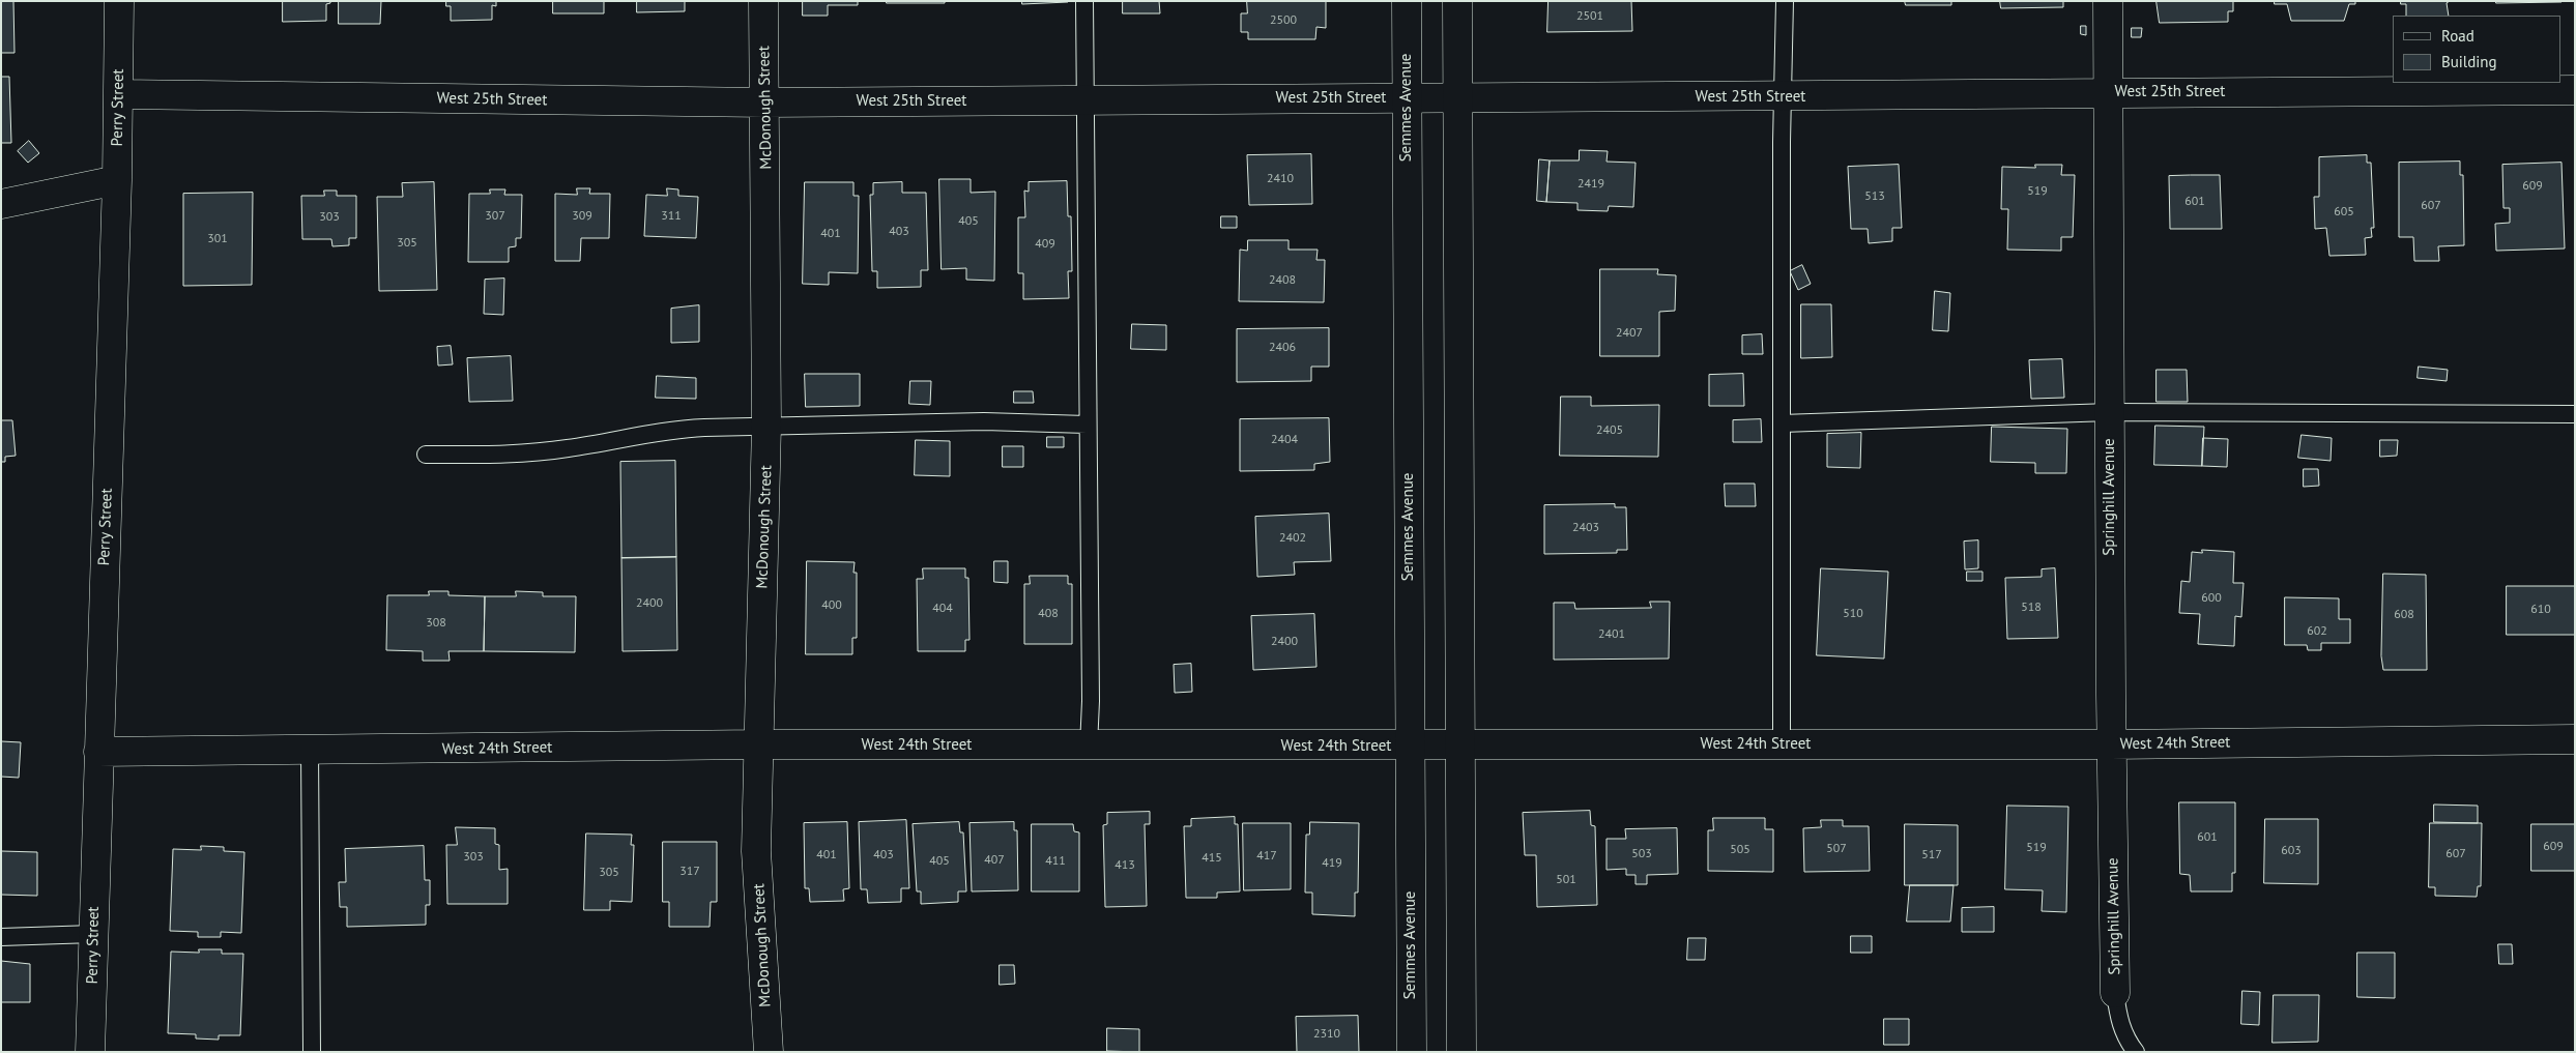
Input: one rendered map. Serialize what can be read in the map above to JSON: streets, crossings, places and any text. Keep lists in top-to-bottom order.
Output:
{
  "streets": {
    "street": [
      "West 25th Street",
      "Perry Street",
      "McDonough Street",
      "Semmes Avenue",
      "Springhill Avenue",
      "West 24th Street"
    ]
  },
  "crossings": [
    ["West 25th Street", "Perry Street"],
    ["West 25th Street", "McDonough Street"],
    ["West 25th Street", "Semmes Avenue"],
    ["West 25th Street", "Springhill Avenue"],
    ["Perry Street", "West 24th Street"],
    ["McDonough Street", "West 24th Street"],
    ["Semmes Avenue", "West 24th Street"],
    ["Springhill Avenue", "West 24th Street"]
  ],
  "house_numbers": [
    "2501",
    "2500",
    "2410",
    "2419",
    "609",
    "519",
    "513",
    "601",
    "607",
    "605",
    "307",
    "309",
    "311",
    "303",
    "405",
    "403",
    "401",
    "301",
    "305",
    "409",
    "2408",
    "2407",
    "2406",
    "2405",
    "2404",
    "2403",
    "2402",
    "600",
    "2400",
    "400",
    "518",
    "404",
    "610",
    "408",
    "510",
    "608",
    "308",
    "602",
    "2401",
    "2400",
    "601",
    "609",
    "519",
    "507",
    "505",
    "603",
    "503",
    "607",
    "401",
    "403",
    "517",
    "417",
    "303",
    "415",
    "407",
    "405",
    "411",
    "419",
    "413",
    "317",
    "305",
    "501",
    "2310"
  ],
  "legend": ["Road", "Building"]
}
